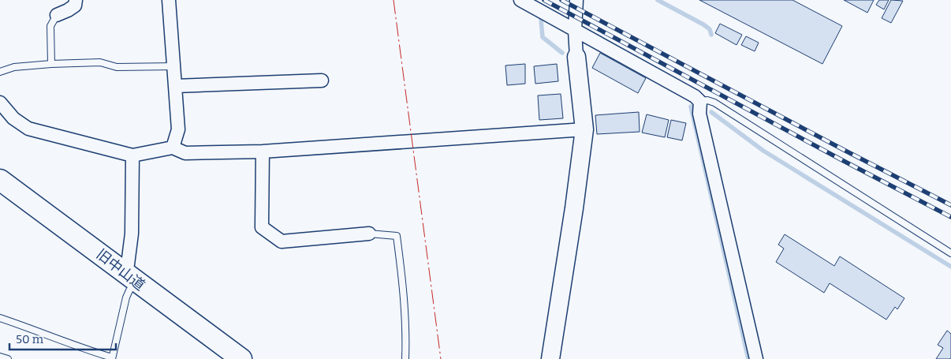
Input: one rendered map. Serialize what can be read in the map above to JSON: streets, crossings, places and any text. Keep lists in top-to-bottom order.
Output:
{
  "streets": {
    "main road": ["旧中山道"]
  },
  "scale_bar": "50 m"
}
